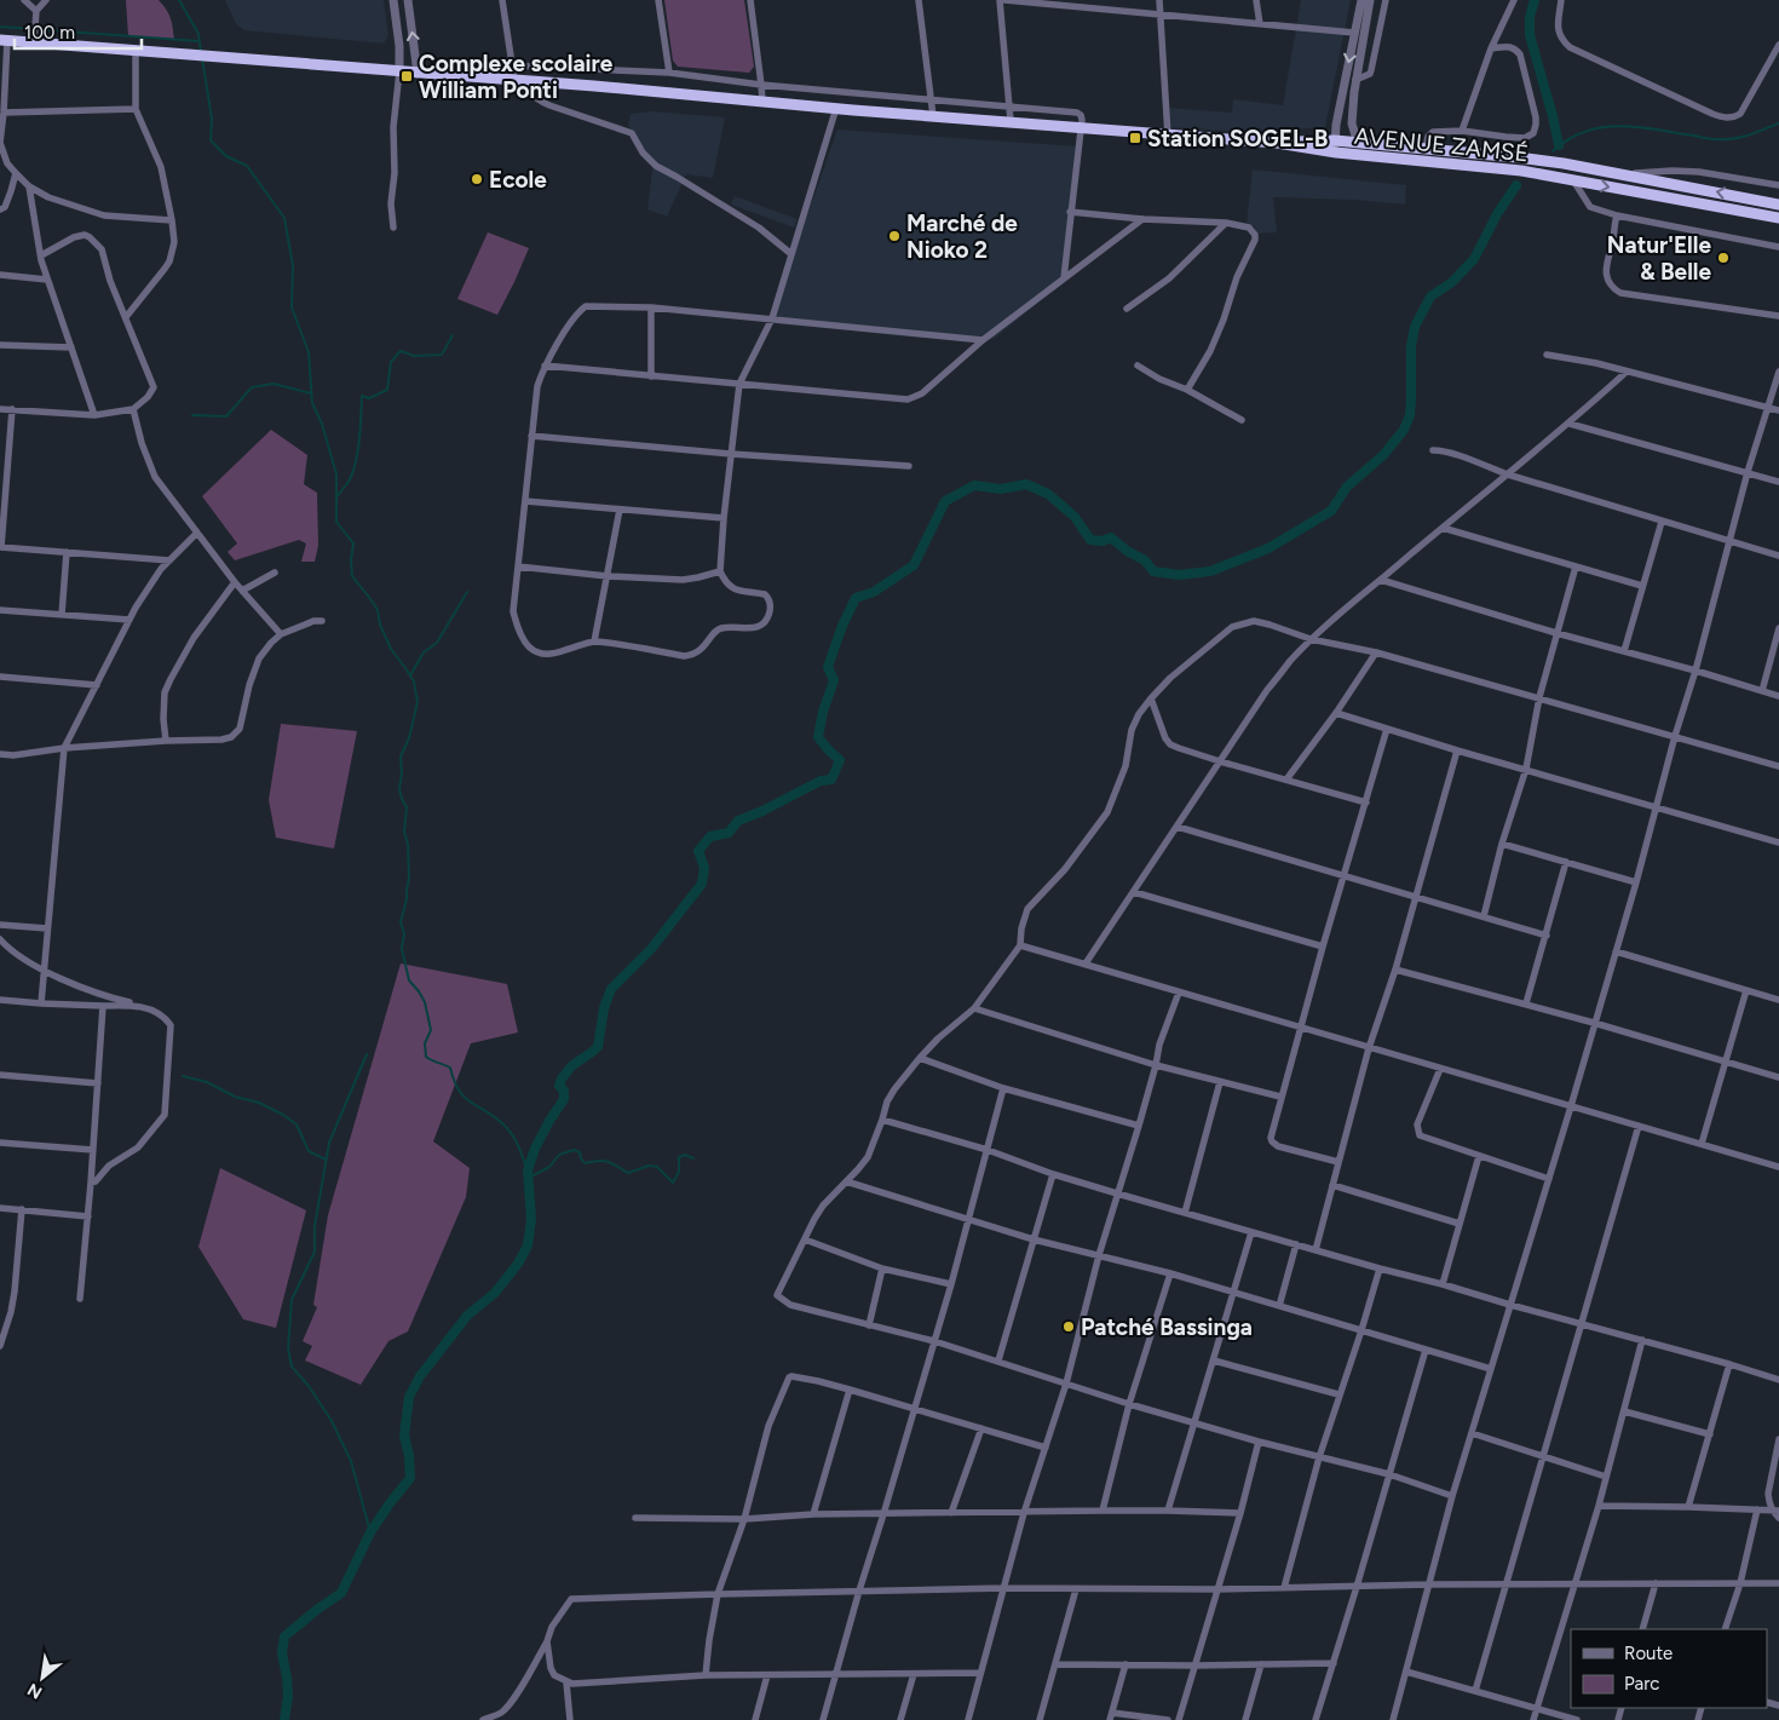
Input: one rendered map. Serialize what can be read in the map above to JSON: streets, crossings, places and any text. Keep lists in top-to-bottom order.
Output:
{
  "streets": {
    "highway": ["AVENUE ZAMSÉ"]
  },
  "places": {
    "transit": ["Complexe scolaire William Ponti", "Station SOGEL-B"],
    "other": [
      "Ecole",
      "Marché de Nioko 2",
      "Natur'Elle & Belle",
      "Patché Bassinga"
    ]
  },
  "legend": ["Route", "Parc"],
  "scale_bar": "100 m",
  "north": "bottom left"
}
